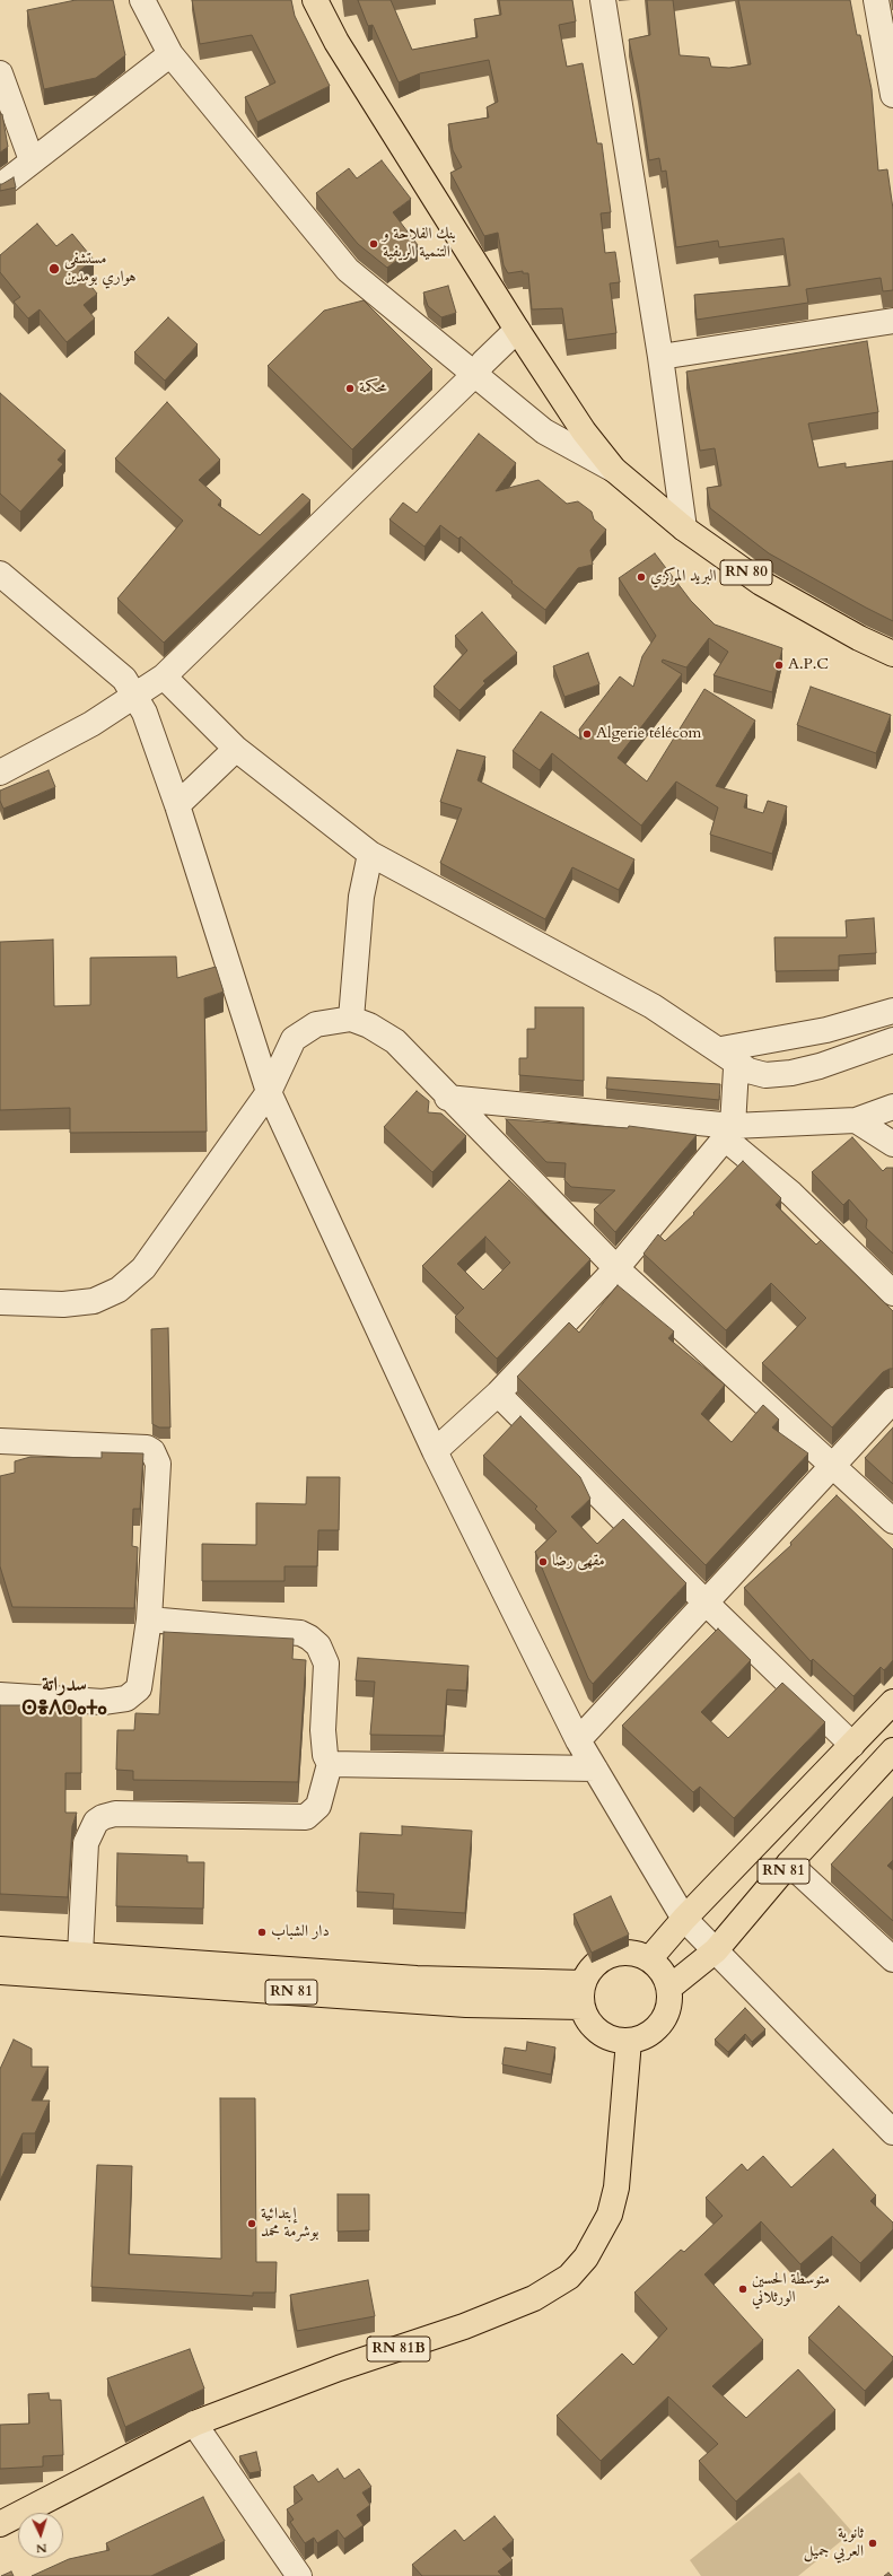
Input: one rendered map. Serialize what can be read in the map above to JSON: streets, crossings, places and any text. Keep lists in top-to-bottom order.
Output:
{
  "streets": {
    "main road": ["RN 80", "RN 81", "RN 81B"]
  },
  "crossings": [
    ["RN 81", "RN 81B"]
  ],
  "districts": ["سدراتة ⵙⴻⴷⵔⴰⵜⴰ"],
  "places": [
    "بنك الفلاحة و التنمية الريفية",
    "مستشفى هواري بومدين",
    "محكمة",
    "البريد المركزي",
    "A.P.C",
    "Algerie télécom",
    "مقهى رضا",
    "دار الشباب",
    "إبتدائية بوشرمة محمد",
    "متوسطة الحسين الورثلاني",
    "ثانوية العربي جميل"
  ],
  "north": "bottom"
}
